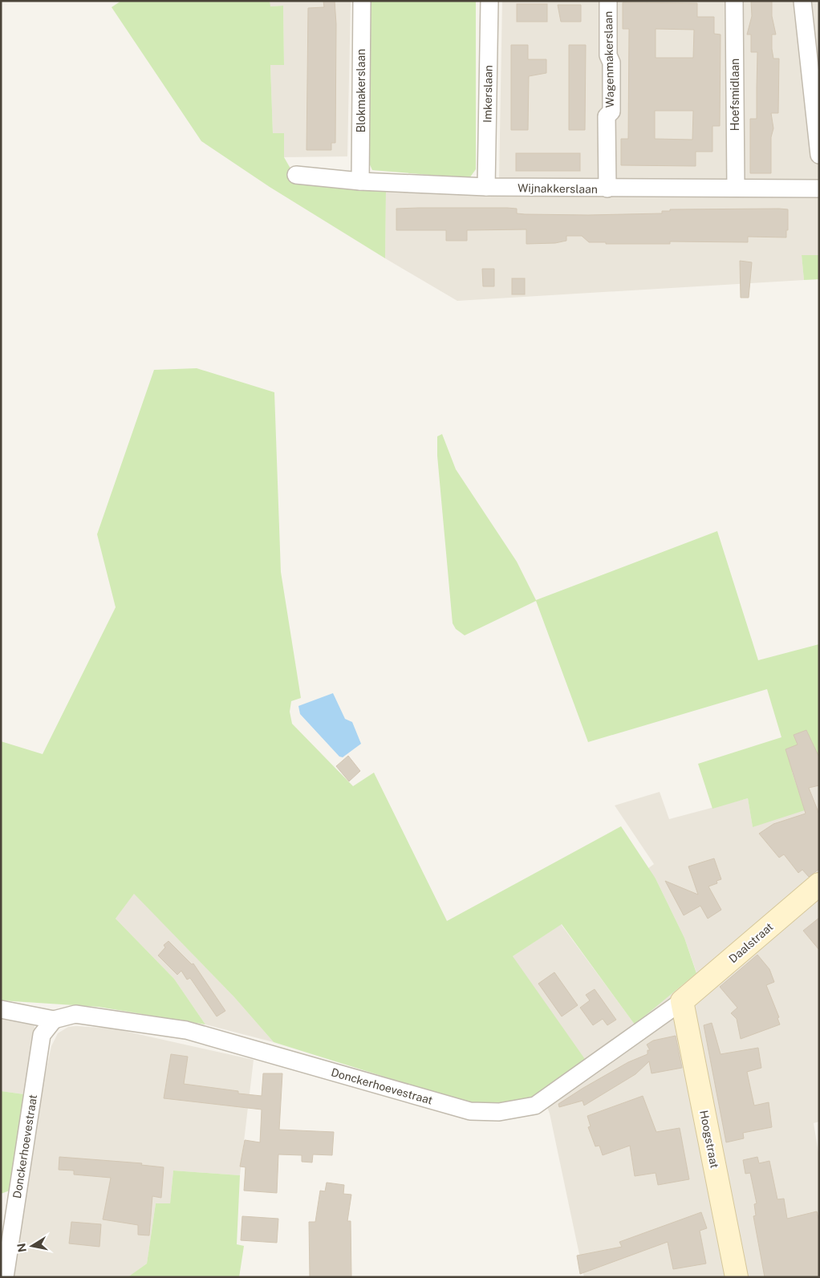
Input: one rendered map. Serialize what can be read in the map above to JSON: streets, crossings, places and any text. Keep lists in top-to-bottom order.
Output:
{
  "streets": {
    "street": [
      "Wagenmakerslaan",
      "Blokmakerslaan",
      "Imkerslaan",
      "Hoefsmidlaan",
      "Wijnakkerslaan",
      "Daalstraat",
      "Donckerhoevestraat",
      "Hoogstraat"
    ]
  },
  "crossings": [
    ["Wagenmakerslaan", "Wijnakkerslaan"],
    ["Blokmakerslaan", "Wijnakkerslaan"],
    ["Imkerslaan", "Wijnakkerslaan"],
    ["Hoefsmidlaan", "Wijnakkerslaan"],
    ["Daalstraat", "Donckerhoevestraat"],
    ["Daalstraat", "Hoogstraat"],
    ["Donckerhoevestraat", "Hoogstraat"]
  ],
  "north": "left"
}
